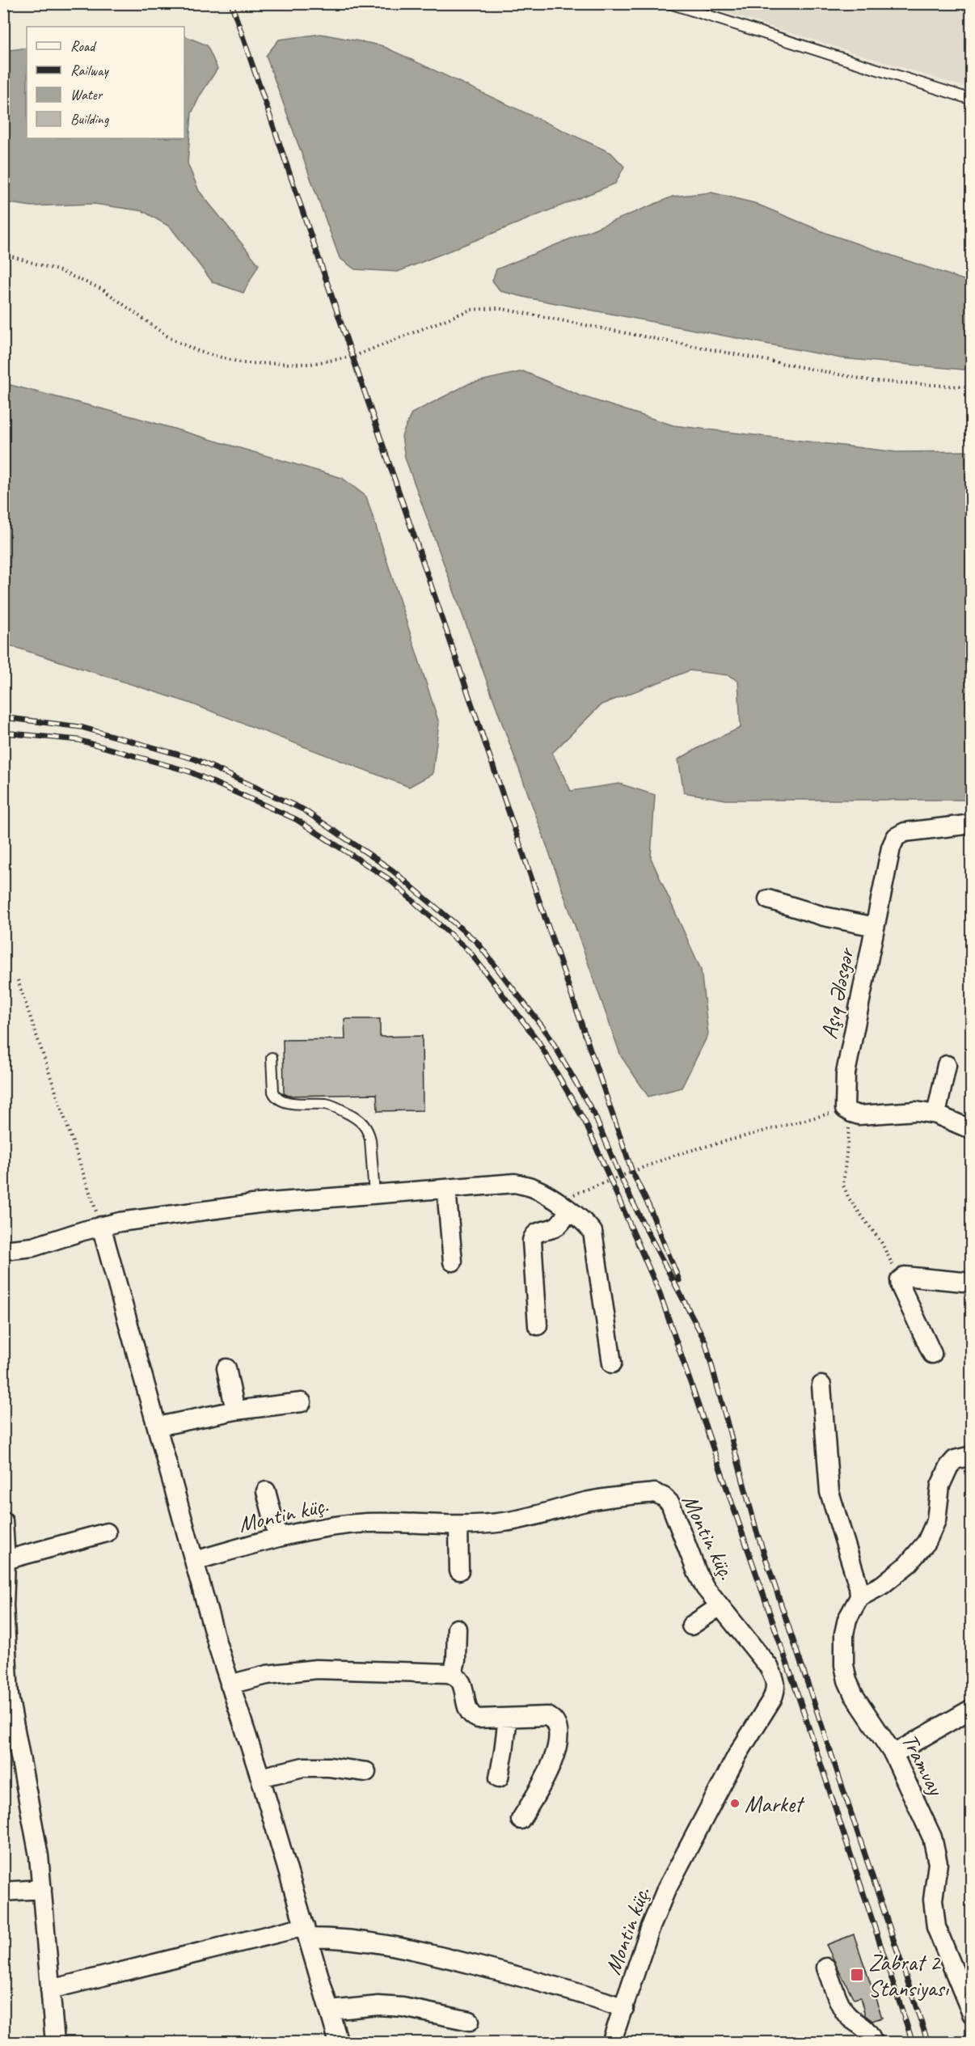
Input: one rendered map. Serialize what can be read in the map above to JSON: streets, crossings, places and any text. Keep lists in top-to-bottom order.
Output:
{
  "streets": {
    "street": ["Aşıq Ələsgər", "Montin küç.", "Tramvay"]
  },
  "places": {
    "other": ["Market"],
    "transit": ["Zabrat 2 Stansiyası"]
  },
  "legend": [
    "Road",
    "Railway",
    "Water",
    "Building"
  ]
}
